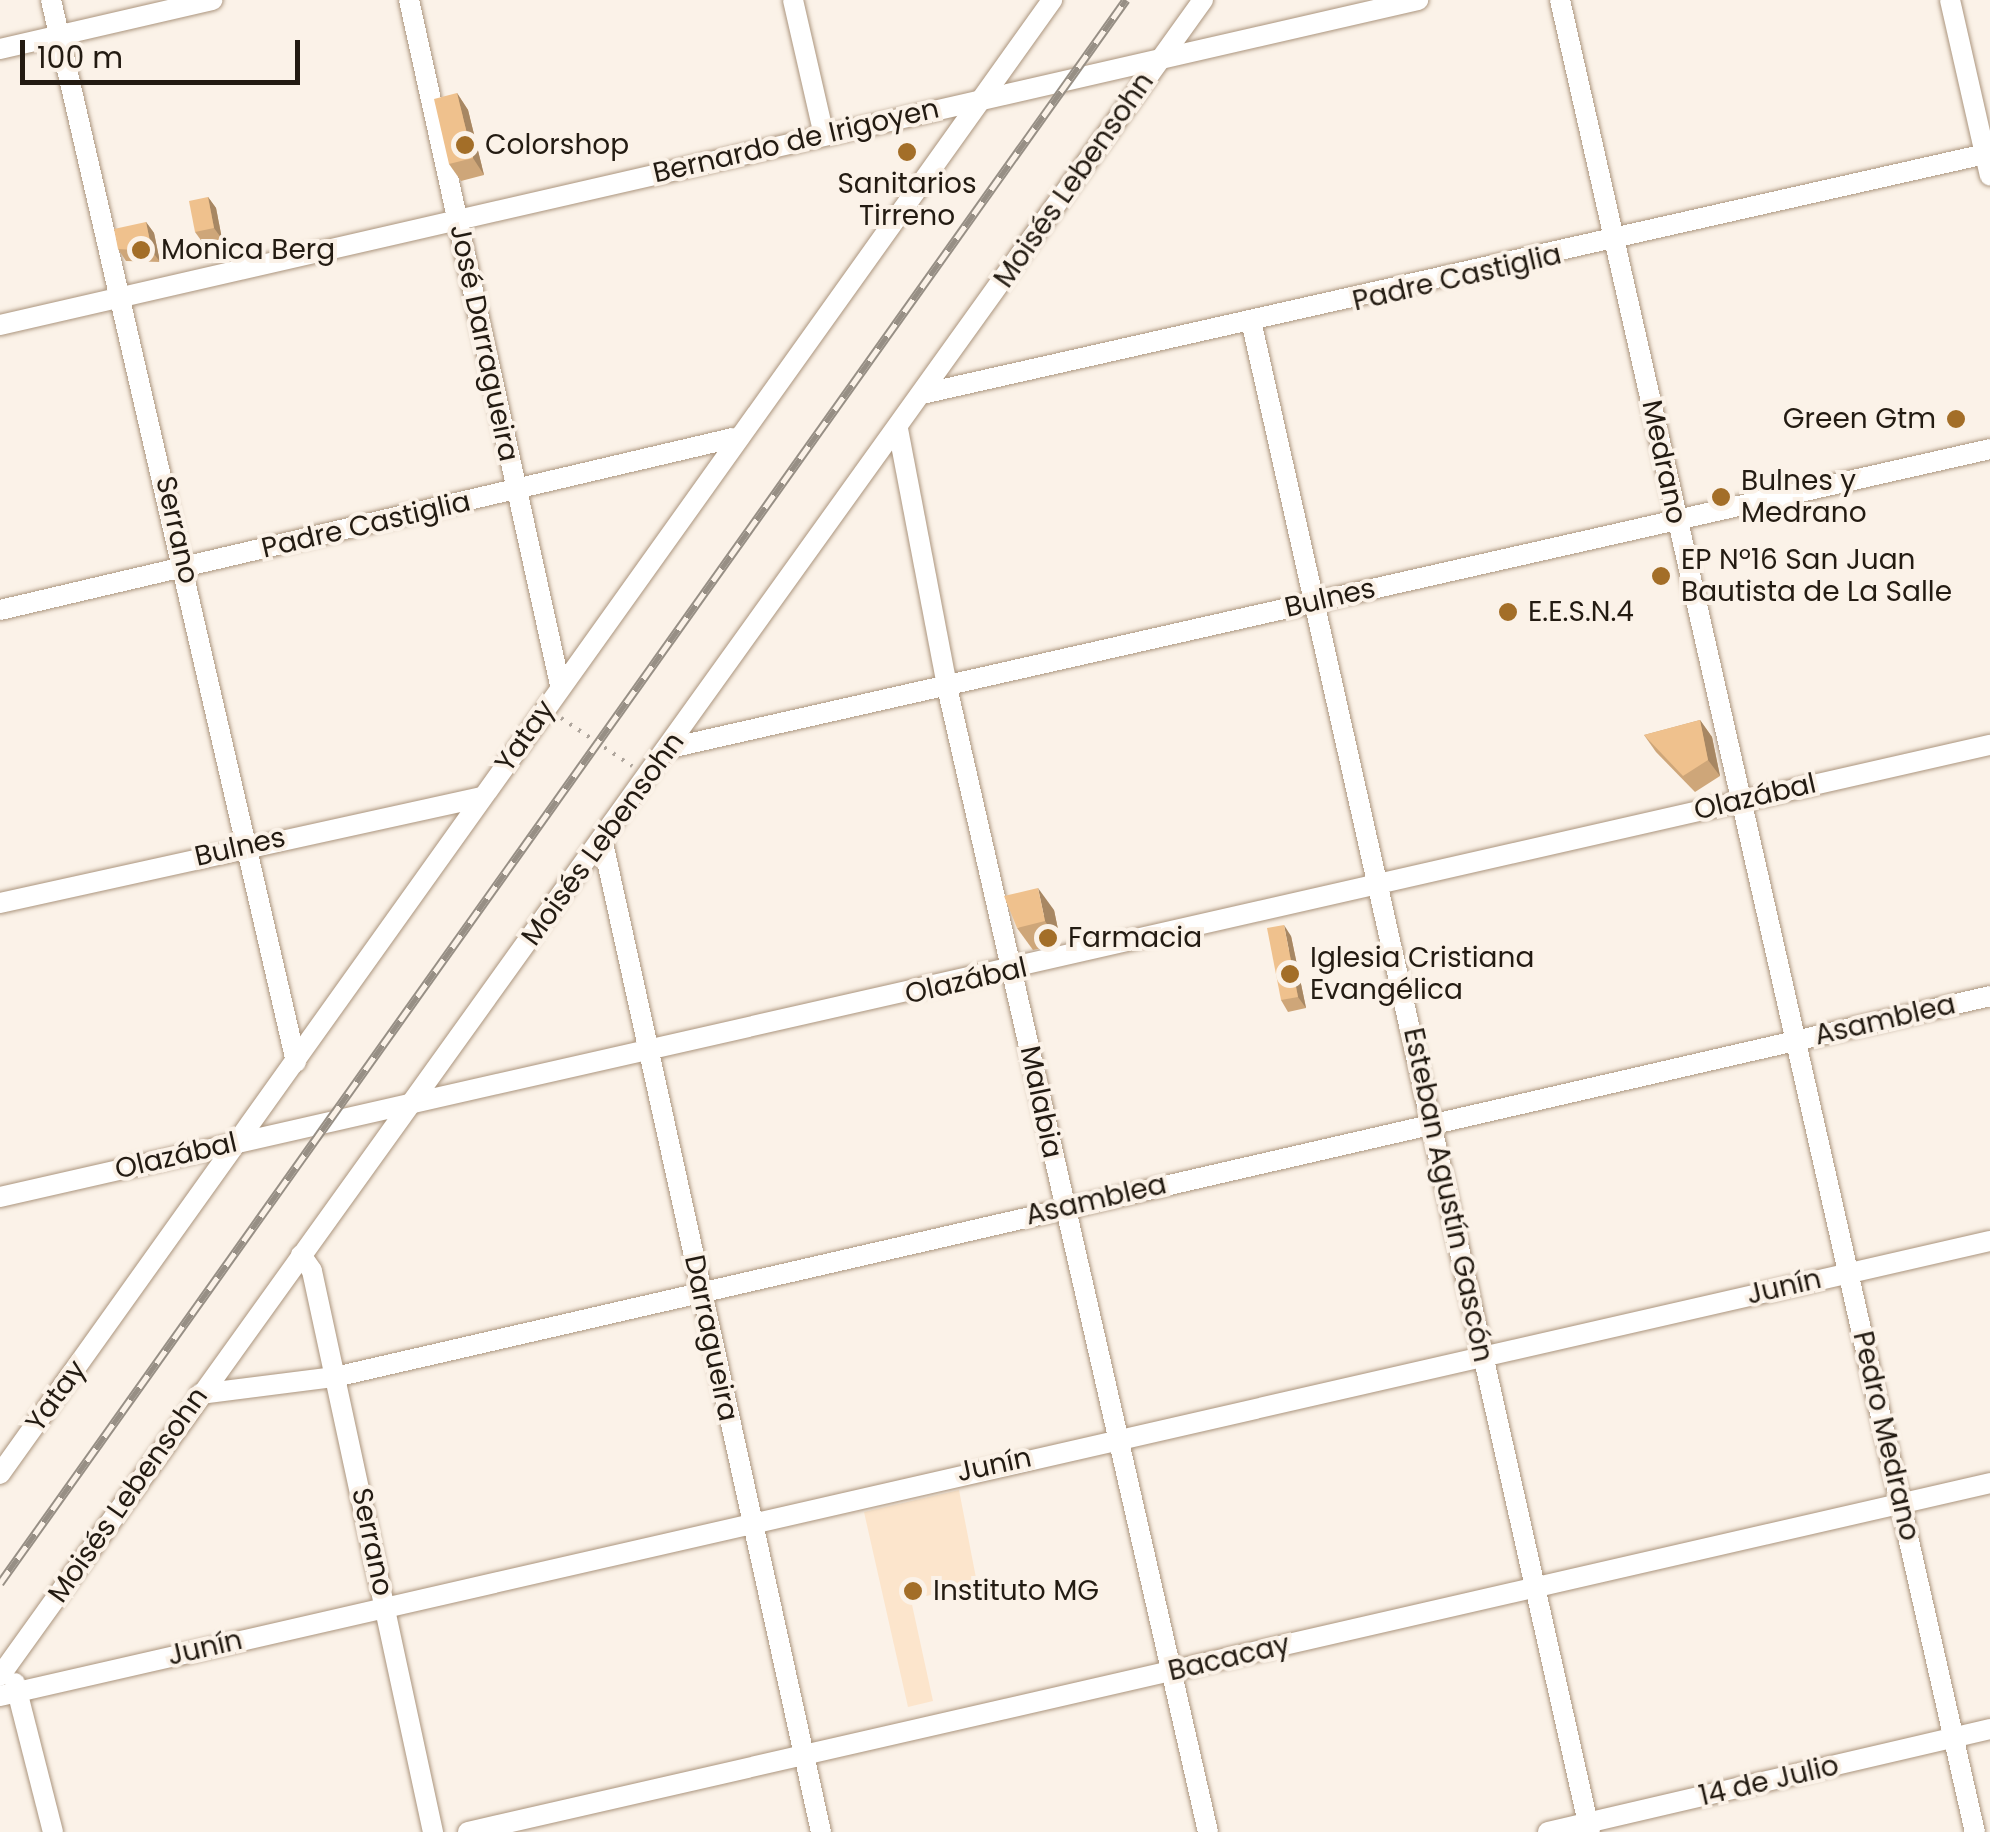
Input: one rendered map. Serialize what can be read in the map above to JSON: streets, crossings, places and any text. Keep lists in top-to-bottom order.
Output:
{
  "streets": {
    "street": [
      "Bernardo de Irigoyen",
      "Moisés Lebensohn",
      "Padre Castiglia",
      "José Darragueira",
      "Medrano",
      "Serrano",
      "Bulnes",
      "Yatay",
      "Olazábal",
      "Asamblea",
      "Malabia",
      "Esteban Agustín Gascón",
      "Junín",
      "Darragueira",
      "Pedro Medrano",
      "Bacacay",
      "14 de Julio"
    ]
  },
  "crossings": [
    ["Bernardo de Irigoyen", "Moisés Lebensohn"],
    ["Bernardo de Irigoyen", "José Darragueira"],
    ["Bernardo de Irigoyen", "Serrano"],
    ["Bernardo de Irigoyen", "Yatay"],
    ["Moisés Lebensohn", "Padre Castiglia"],
    ["Moisés Lebensohn", "Serrano"],
    ["Moisés Lebensohn", "Bulnes"],
    ["Moisés Lebensohn", "Olazábal"],
    ["Moisés Lebensohn", "Asamblea"],
    ["Moisés Lebensohn", "Malabia"],
    ["Moisés Lebensohn", "Darragueira"],
    ["Padre Castiglia", "José Darragueira"],
    ["Padre Castiglia", "Medrano"],
    ["Padre Castiglia", "Serrano"],
    ["Padre Castiglia", "Yatay"],
    ["Padre Castiglia", "Esteban Agustín Gascón"],
    ["José Darragueira", "Yatay"],
    ["Medrano", "Bulnes"],
    ["Medrano", "Olazábal"],
    ["Medrano", "Asamblea"],
    ["Medrano", "Pedro Medrano"],
    ["Serrano", "Bulnes"],
    ["Serrano", "Yatay"],
    ["Serrano", "Asamblea"],
    ["Serrano", "Junín"],
    ["Bulnes", "Yatay"],
    ["Bulnes", "Malabia"],
    ["Bulnes", "Esteban Agustín Gascón"],
    ["Yatay", "Olazábal"],
    ["Olazábal", "Malabia"],
    ["Olazábal", "Esteban Agustín Gascón"],
    ["Olazábal", "Darragueira"],
    ["Asamblea", "Malabia"],
    ["Asamblea", "Esteban Agustín Gascón"],
    ["Asamblea", "Darragueira"],
    ["Asamblea", "Pedro Medrano"],
    ["Malabia", "Junín"],
    ["Malabia", "Bacacay"],
    ["Esteban Agustín Gascón", "Junín"],
    ["Esteban Agustín Gascón", "Bacacay"],
    ["Esteban Agustín Gascón", "14 de Julio"],
    ["Junín", "Darragueira"],
    ["Junín", "Pedro Medrano"],
    ["Darragueira", "Bacacay"],
    ["Pedro Medrano", "Bacacay"],
    ["Pedro Medrano", "14 de Julio"]
  ],
  "places": [
    "Colorshop",
    "Sanitarios Tirreno",
    "Monica Berg",
    "Green Gtm",
    "Bulnes y Medrano",
    "EP Nº16 San Juan Bautista de La Salle",
    "E.E.S.N.4",
    "Farmacia",
    "Iglesia Cristiana Evangélica",
    "Instituto MG"
  ],
  "scale_bar": "100 m"
}
